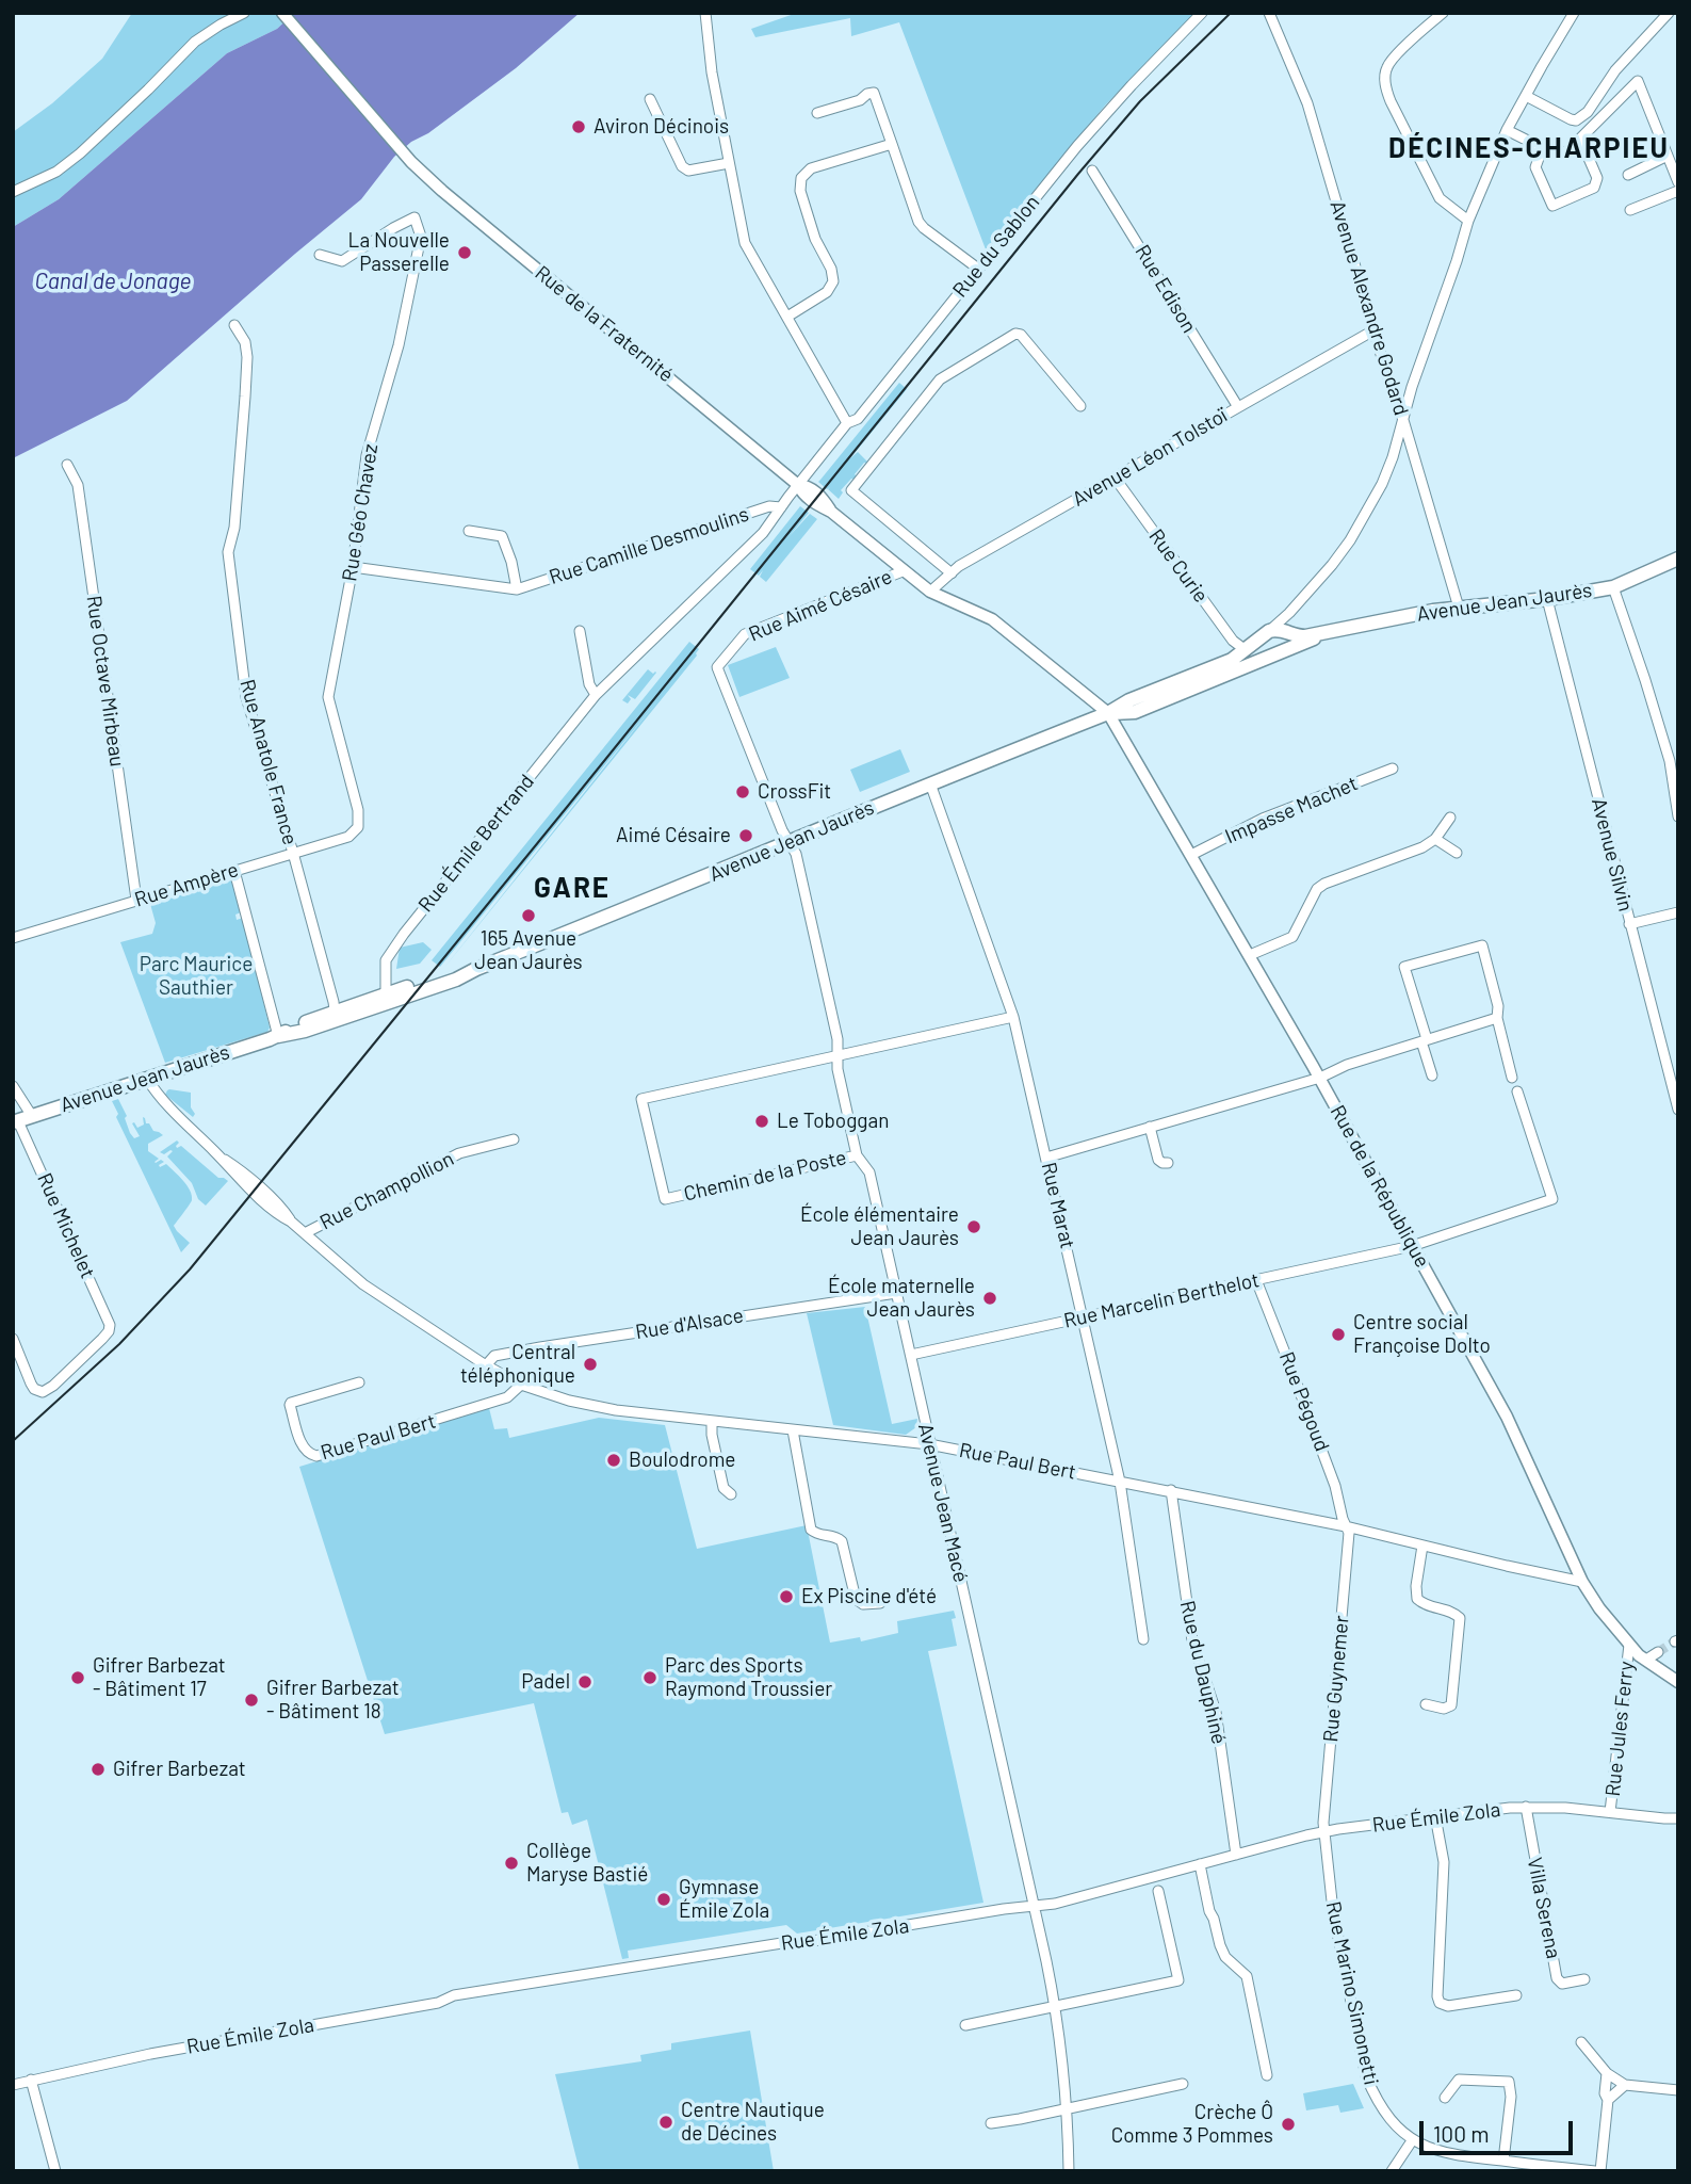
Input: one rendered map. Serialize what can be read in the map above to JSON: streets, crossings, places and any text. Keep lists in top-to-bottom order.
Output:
{
  "streets": {
    "main road": ["Avenue Jean Jaurès"],
    "street": [
      "Rue du Sablon",
      "Rue Edison",
      "Avenue Alexandre Godard",
      "Rue de la Fraternité",
      "Avenue Léon Tolstoï",
      "Rue Géo Chavez",
      "Rue Camille Desmoulins",
      "Rue Curie",
      "Rue Aimé Césaire",
      "Rue Octave Mirbeau",
      "Rue Anatole France",
      "Impasse Machet",
      "Rue Émile Bertrand",
      "Avenue Silvin",
      "Rue Ampère",
      "Chemin de la Poste",
      "Rue de la République",
      "Rue Champollion",
      "Rue Marat",
      "Rue Michelet",
      "Rue Marcelin Berthelot",
      "Rue d'Alsace",
      "Rue Pégoud",
      "Rue Paul Bert",
      "Avenue Jean Macé",
      "Rue du Dauphiné",
      "Rue Guynemer",
      "Rue Jules Ferry",
      "Rue Émile Zola",
      "Villa Serena",
      "Rue Marino Simonetti"
    ]
  },
  "crossings": [
    ["Rue du Sablon", "Rue de la Fraternité"],
    ["Rue du Sablon", "Rue Émile Bertrand"],
    ["Rue Edison", "Avenue Léon Tolstoï"],
    ["Avenue Alexandre Godard", "Avenue Léon Tolstoï"],
    ["Avenue Alexandre Godard", "Avenue Jean Jaurès"],
    ["Rue de la Fraternité", "Avenue Léon Tolstoï"],
    ["Rue de la Fraternité", "Avenue Jean Jaurès"],
    ["Rue de la Fraternité", "Rue Aimé Césaire"],
    ["Rue de la Fraternité", "Rue Émile Bertrand"],
    ["Rue de la Fraternité", "Rue de la République"],
    ["Avenue Léon Tolstoï", "Rue Curie"],
    ["Rue Géo Chavez", "Rue Camille Desmoulins"],
    ["Rue Géo Chavez", "Rue Ampère"],
    ["Rue Camille Desmoulins", "Rue Émile Bertrand"],
    ["Rue Curie", "Avenue Jean Jaurès"],
    ["Avenue Jean Jaurès", "Rue Aimé Césaire"],
    ["Avenue Jean Jaurès", "Rue Anatole France"],
    ["Avenue Jean Jaurès", "Rue Émile Bertrand"],
    ["Avenue Jean Jaurès", "Avenue Silvin"],
    ["Avenue Jean Jaurès", "Rue de la République"],
    ["Avenue Jean Jaurès", "Rue Marat"],
    ["Avenue Jean Jaurès", "Rue Michelet"],
    ["Avenue Jean Jaurès", "Rue Paul Bert"],
    ["Avenue Jean Jaurès", "Avenue Jean Macé"],
    ["Rue Aimé Césaire", "Avenue Jean Macé"],
    ["Rue Octave Mirbeau", "Rue Ampère"],
    ["Rue Anatole France", "Rue Ampère"],
    ["Impasse Machet", "Rue de la République"],
    ["Chemin de la Poste", "Avenue Jean Macé"],
    ["Rue de la République", "Rue Marcelin Berthelot"],
    ["Rue de la République", "Rue Paul Bert"],
    ["Rue de la République", "Rue Jules Ferry"],
    ["Rue Champollion", "Rue Paul Bert"],
    ["Rue Marat", "Rue Marcelin Berthelot"],
    ["Rue Marat", "Rue Paul Bert"],
    ["Rue Marcelin Berthelot", "Rue Pégoud"],
    ["Rue Marcelin Berthelot", "Avenue Jean Macé"],
    ["Rue d'Alsace", "Rue Paul Bert"],
    ["Rue d'Alsace", "Avenue Jean Macé"],
    ["Rue Pégoud", "Rue Paul Bert"],
    ["Rue Pégoud", "Rue Guynemer"],
    ["Rue Paul Bert", "Avenue Jean Macé"],
    ["Rue Paul Bert", "Rue du Dauphiné"],
    ["Rue Paul Bert", "Rue Guynemer"],
    ["Avenue Jean Macé", "Rue Émile Zola"],
    ["Rue du Dauphiné", "Rue Émile Zola"],
    ["Rue Guynemer", "Rue Émile Zola"],
    ["Rue Guynemer", "Rue Marino Simonetti"],
    ["Rue Jules Ferry", "Rue Émile Zola"],
    ["Rue Émile Zola", "Villa Serena"],
    ["Rue Émile Zola", "Rue Marino Simonetti"]
  ],
  "districts": ["DÉCINES-CHARPIEU", "GARE"],
  "water": ["Canal de Jonage"],
  "parks": ["Parc Maurice Sauthier"],
  "places": [
    "Aviron Décinois",
    "La Nouvelle Passerelle",
    "CrossFit",
    "Aimé Césaire",
    "165 Avenue Jean Jaurès",
    "Le Toboggan",
    "École élémentaire Jean Jaurès",
    "École maternelle Jean Jaurès",
    "Centre social Françoise Dolto",
    "Central téléphonique",
    "Boulodrome",
    "Ex Piscine d'été",
    "Gifrer Barbezat - Bâtiment 17",
    "Parc des Sports Raymond Troussier",
    "Padel",
    "Gifrer Barbezat - Bâtiment 18",
    "Gifrer Barbezat",
    "Collège Maryse Bastié",
    "Gymnase Émile Zola",
    "Centre Nautique de Décines",
    "Crèche Ô Comme 3 Pommes"
  ],
  "scale_bar": "100 m"
}
